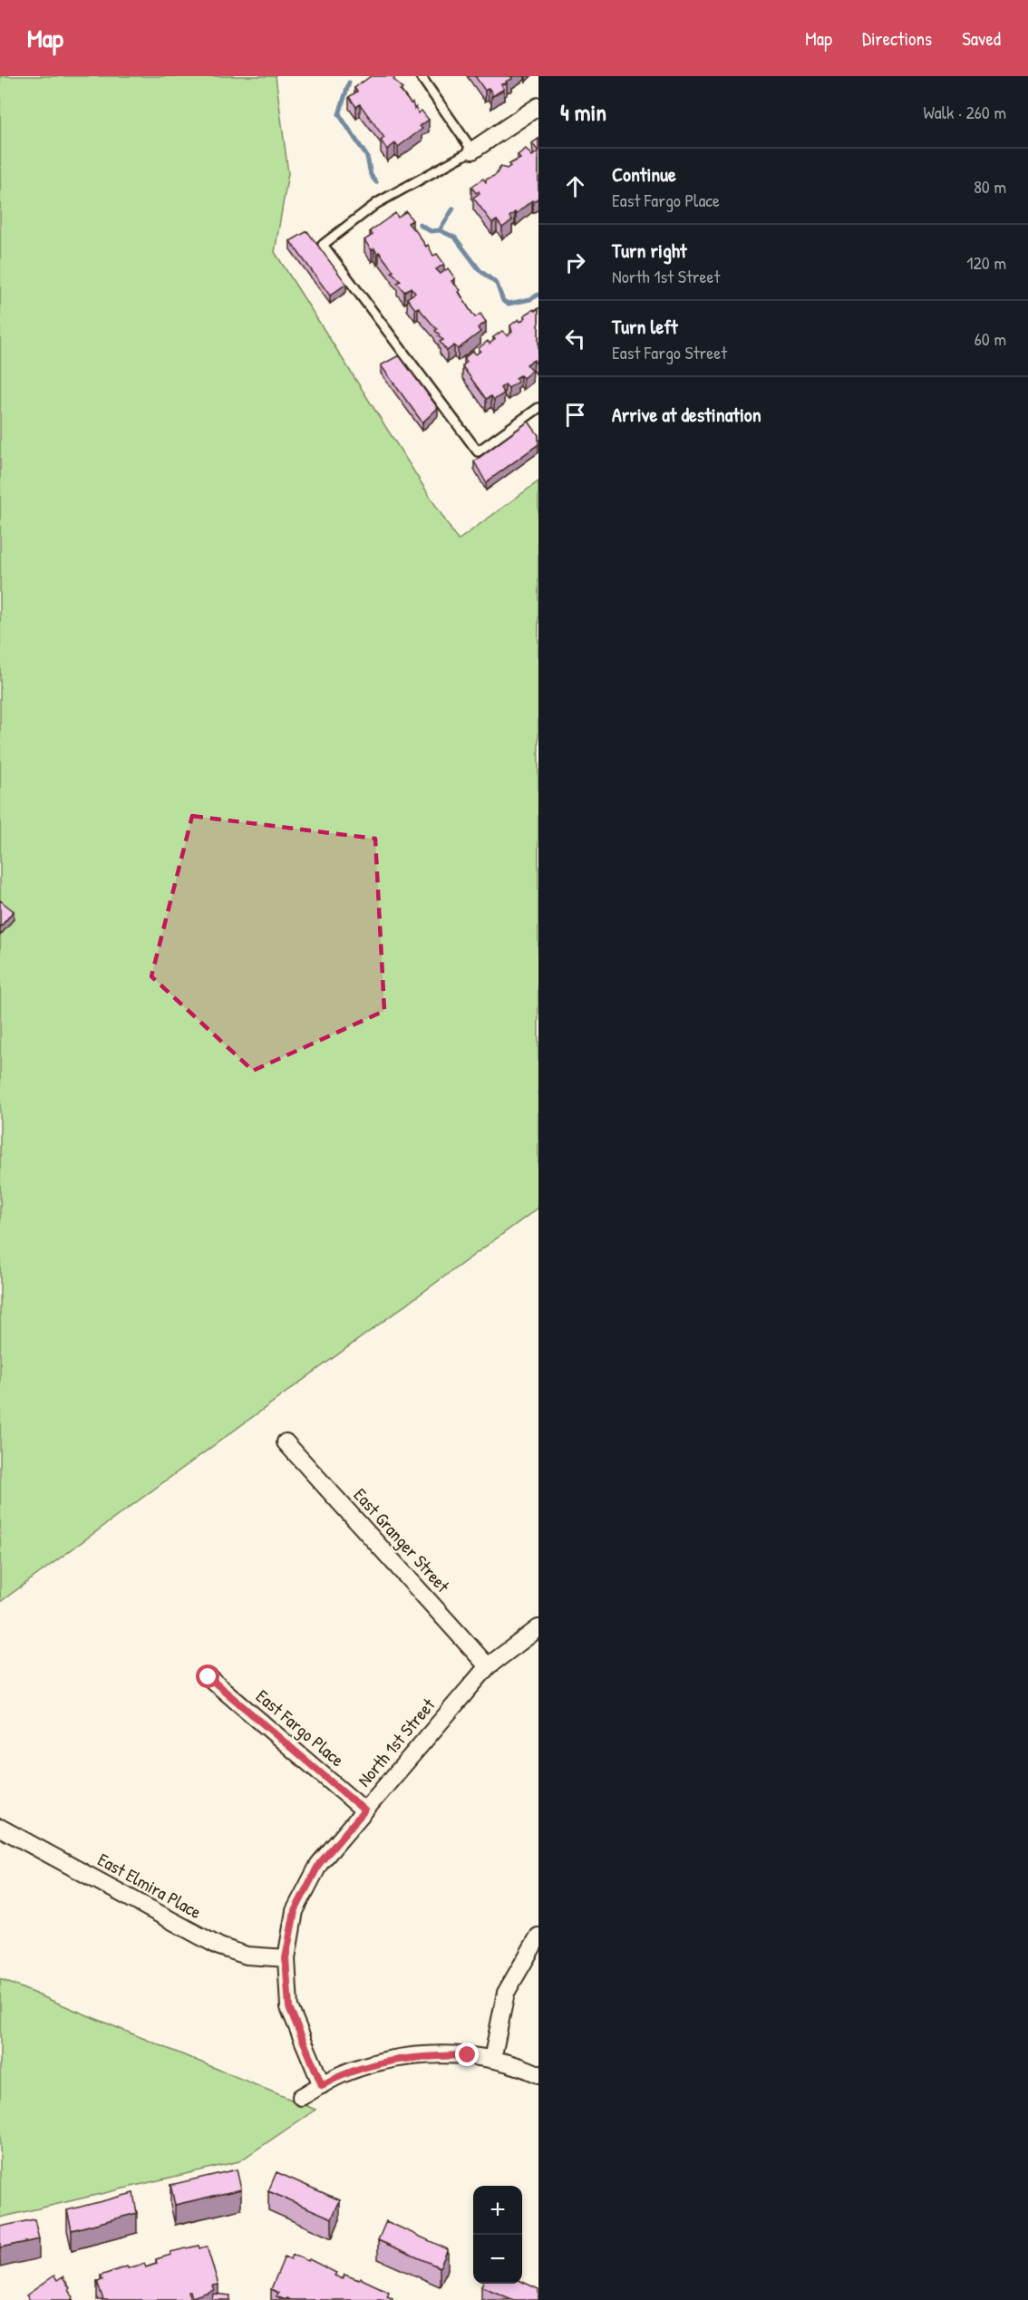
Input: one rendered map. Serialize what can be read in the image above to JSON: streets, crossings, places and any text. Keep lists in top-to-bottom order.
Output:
{
  "streets": {
    "street": [
      "East Granger Street",
      "East Fargo Place",
      "North 1st Street",
      "East Elmira Place"
    ]
  },
  "crossings": [
    ["East Granger Street", "North 1st Street"],
    ["East Fargo Place", "North 1st Street"],
    ["North 1st Street", "East Elmira Place"]
  ],
  "page": {
    "header": "Map",
    "nav": ["Map", "Directions", "Saved"],
    "heading": ["4 min", "Walk · 260 m"],
    "list": [
      ["Continue", "East Fargo Place", "80 m"],
      ["Turn right", "North 1st Street", "120 m"],
      ["Turn left", "East Fargo Street", "60 m"],
      "Arrive at destination"
    ],
    "map_buttons": ["+", "−"]
  }
}
